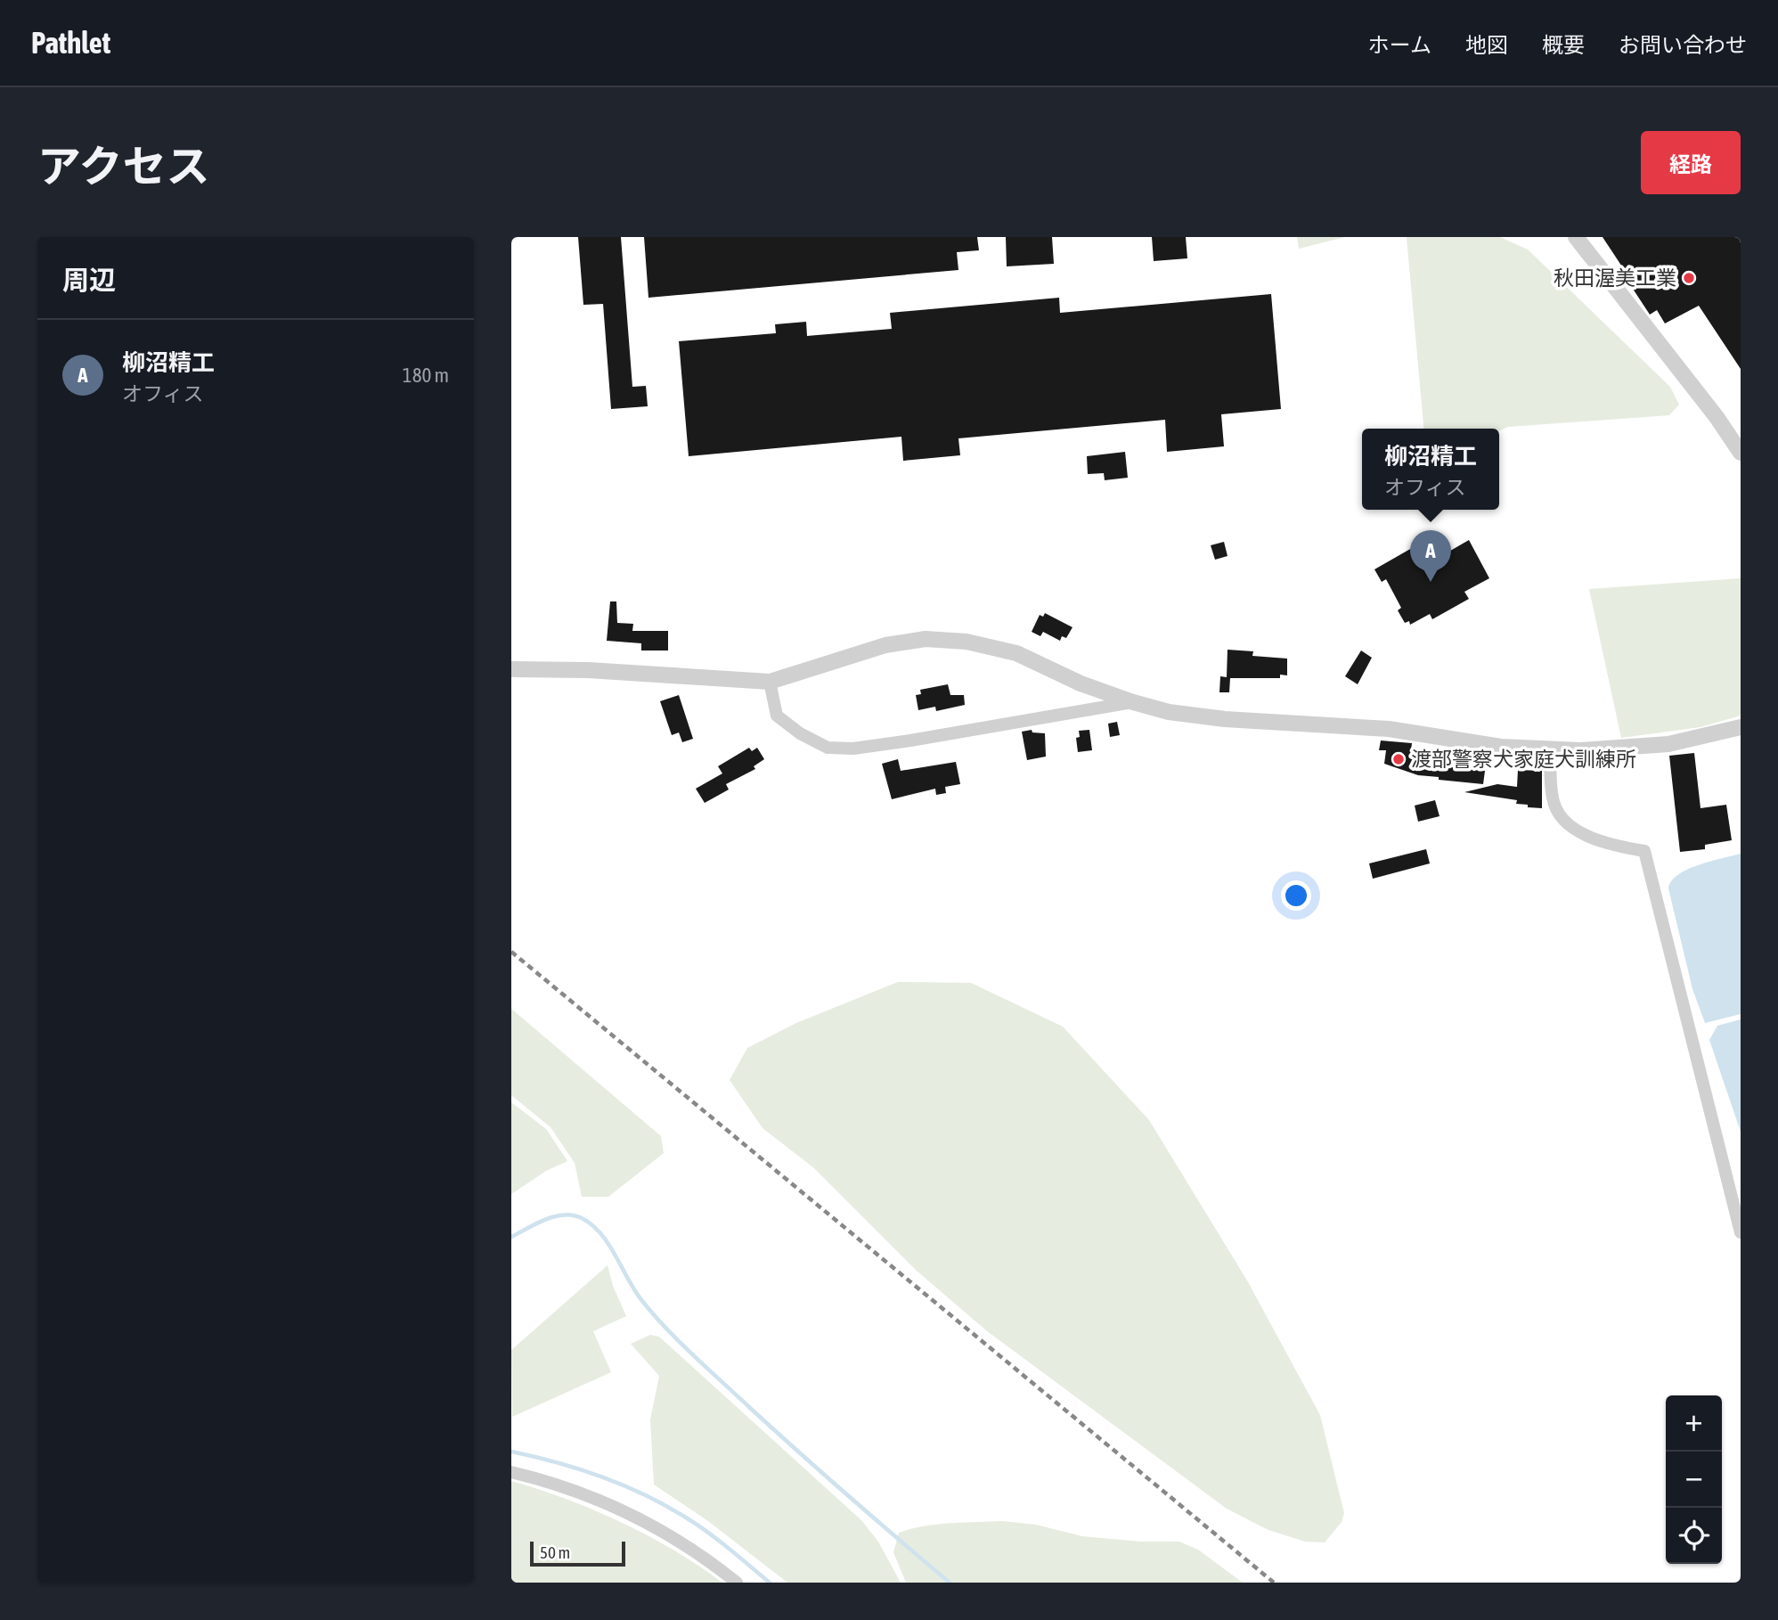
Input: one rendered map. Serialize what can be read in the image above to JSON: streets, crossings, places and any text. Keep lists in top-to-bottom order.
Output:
{
  "places": ["秋田渥美工業", "渡部警察犬家庭犬訓練所"],
  "scale_bar": "50 m",
  "page": {
    "header": "Pathlet",
    "nav": [
      "ホーム",
      "地図",
      "概要",
      "お問い合わせ"
    ],
    "title": "アクセス",
    "buttons": "経路",
    "heading": "周辺",
    "list": [
      {
        "mark": "A",
        "name": "柳沼精工",
        "note": "オフィス",
        "value": "180 m"
      }
    ],
    "popup": ["柳沼精工", "オフィス"],
    "pins": "A",
    "map_buttons": ["+", "−"],
    "scale": "50 m"
  }
}
